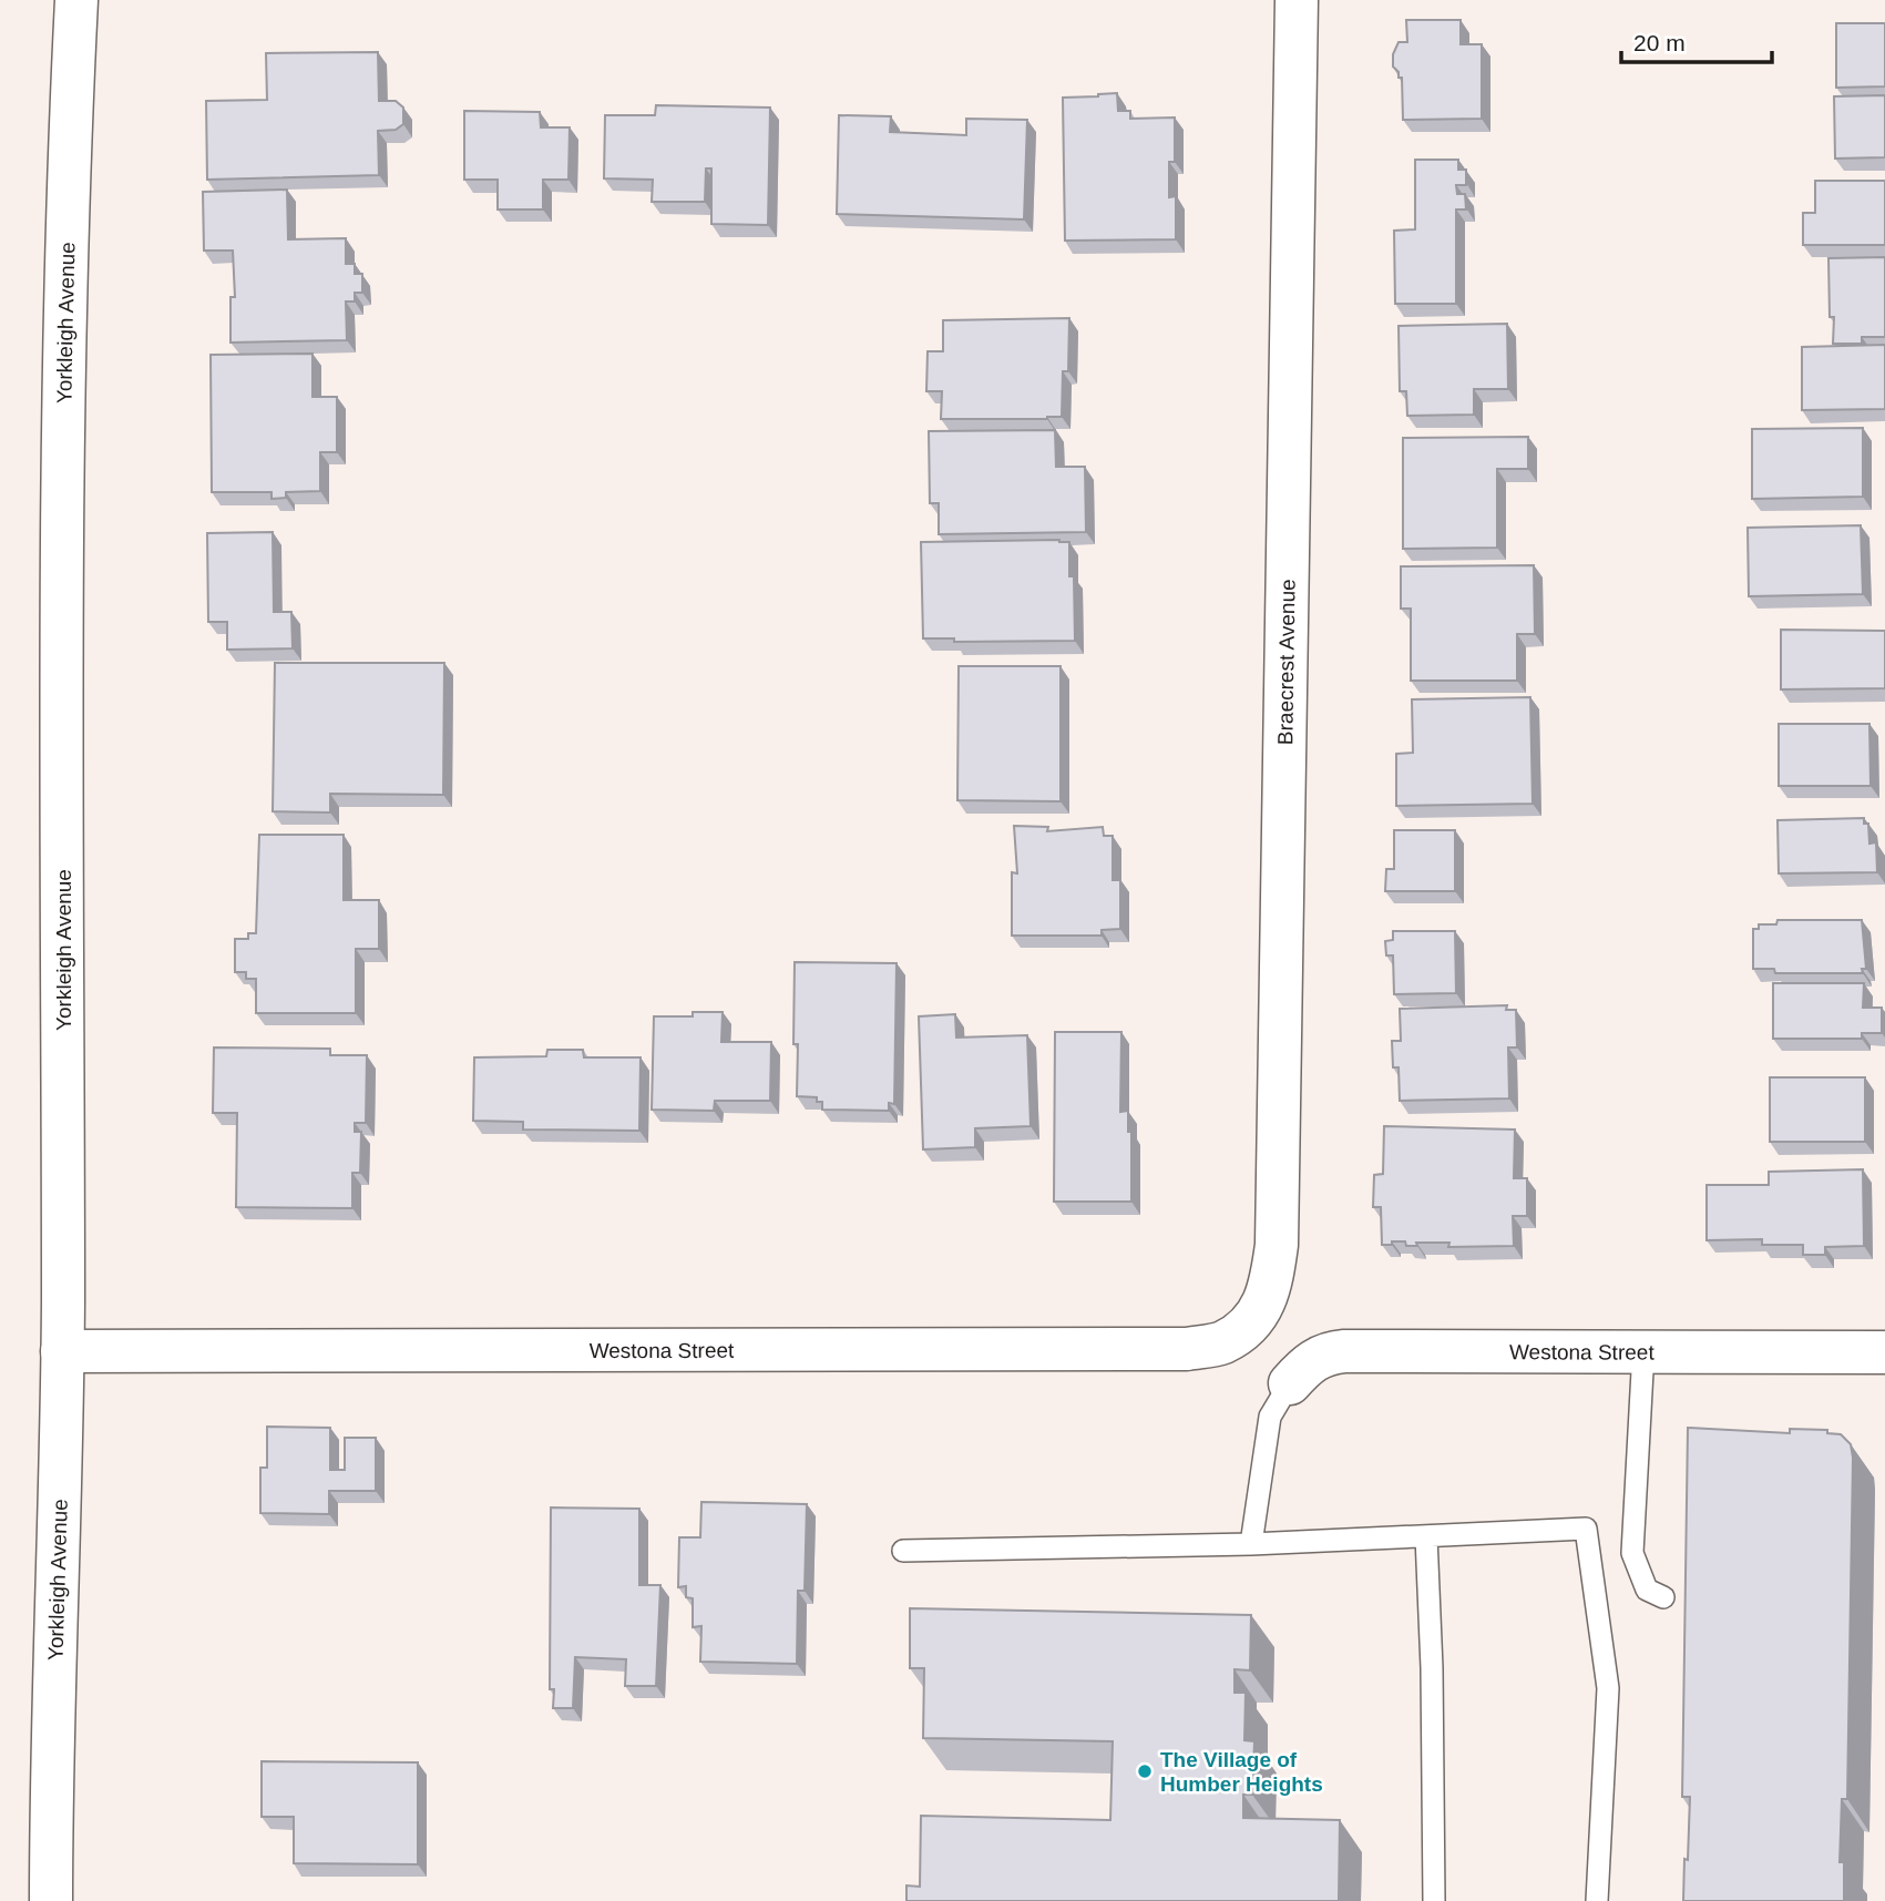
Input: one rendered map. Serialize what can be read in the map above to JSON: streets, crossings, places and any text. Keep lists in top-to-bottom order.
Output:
{
  "streets": {
    "street": ["Yorkleigh Avenue", "Braecrest Avenue", "Westona Street"]
  },
  "crossings": [
    ["Yorkleigh Avenue", "Westona Street"],
    ["Braecrest Avenue", "Westona Street"]
  ],
  "places": ["The Village of Humber Heights"],
  "scale_bar": "20 m"
}
